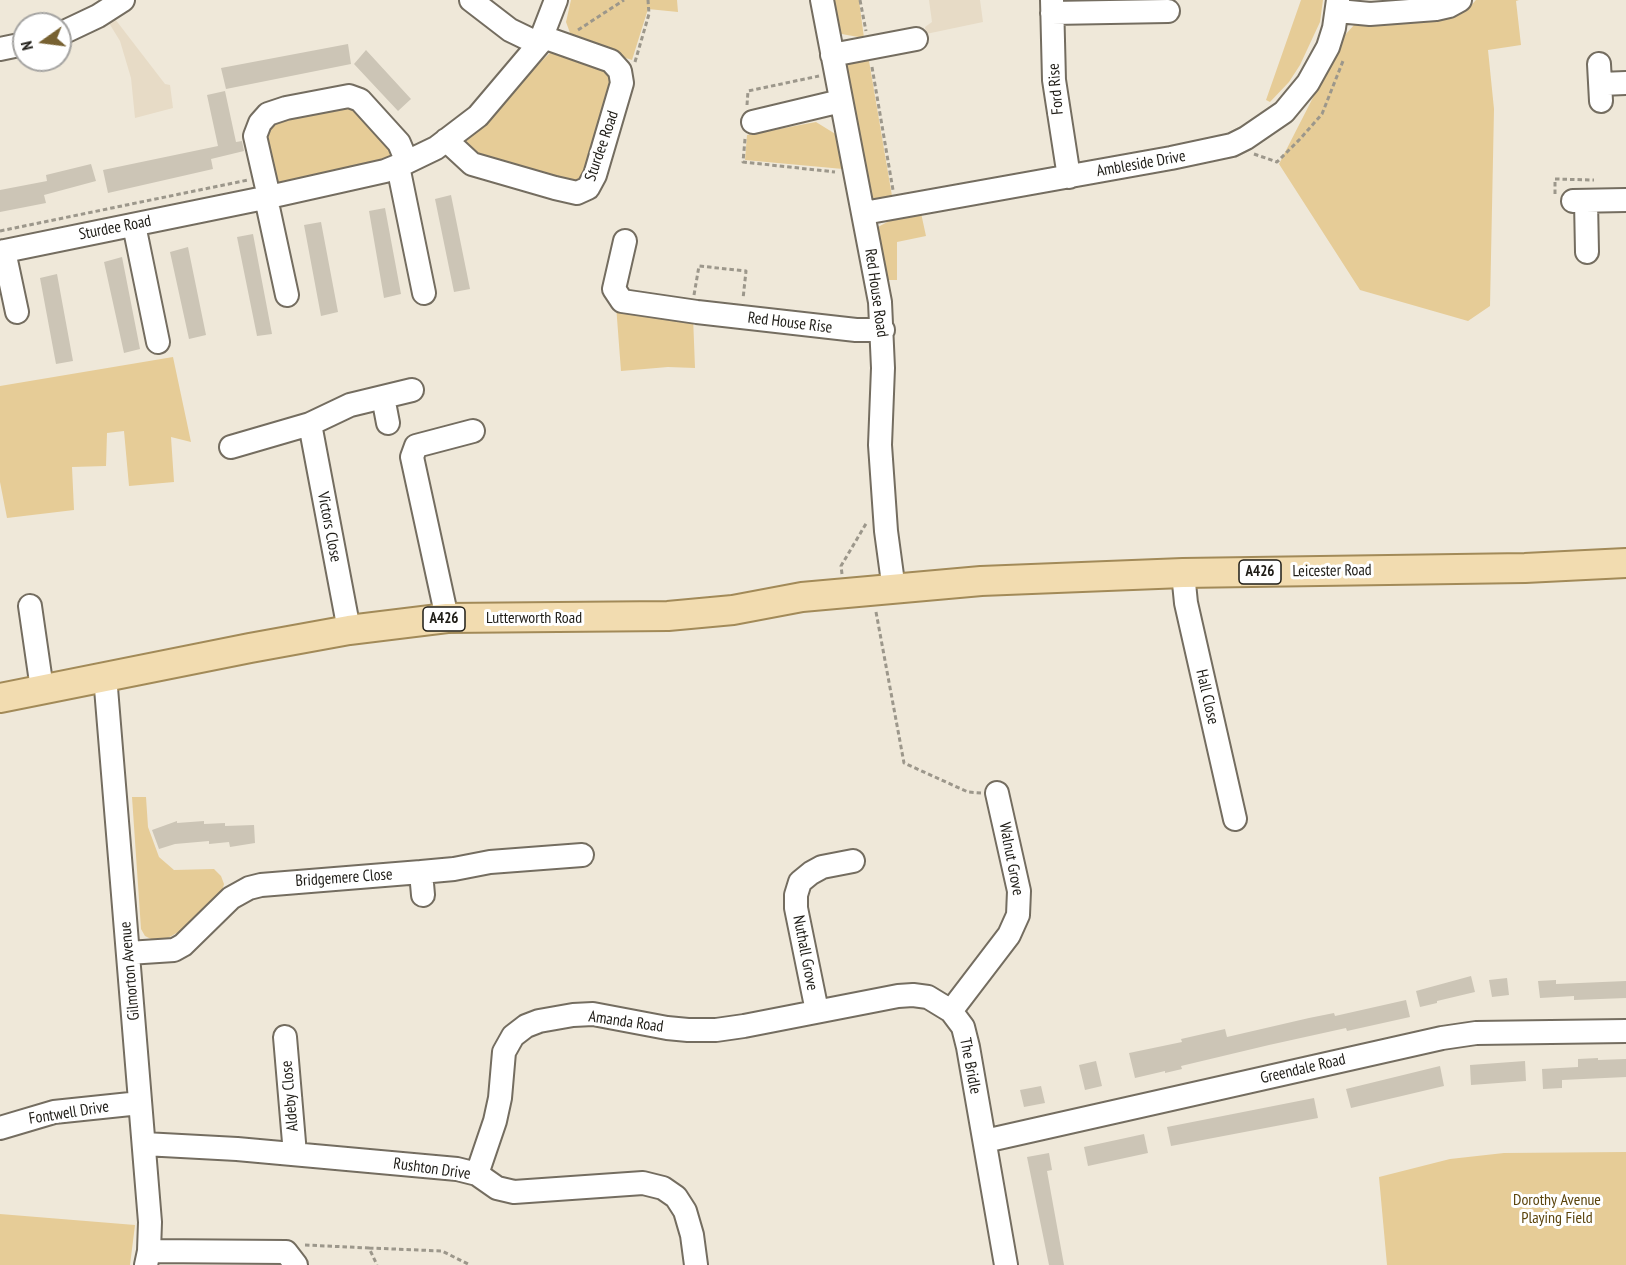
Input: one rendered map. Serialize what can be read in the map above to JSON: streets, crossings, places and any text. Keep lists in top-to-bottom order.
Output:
{
  "streets": {
    "main road": ["Leicester Road", "A426", "Lutterworth Road"],
    "street": [
      "Ford Rise",
      "Sturdee Road",
      "Ambleside Drive",
      "Red House Road",
      "Red House Rise",
      "Victors Close",
      "Hall Close",
      "Walnut Grove",
      "Bridgemere Close",
      "Nuthall Grove",
      "Gilmorton Avenue",
      "Amanda Road",
      "The Bridle",
      "Greendale Road",
      "Aldeby Close",
      "Fontwell Drive",
      "Rushton Drive"
    ]
  },
  "crossings": [
    ["Ford Rise", "Ambleside Drive"],
    ["Ambleside Drive", "Red House Road"],
    ["Red House Road", "Red House Rise"],
    ["Red House Road", "Leicester Road"],
    ["Red House Road", "Lutterworth Road"],
    ["Victors Close", "Lutterworth Road"],
    ["Leicester Road", "Lutterworth Road"],
    ["Leicester Road", "Hall Close"],
    ["Lutterworth Road", "Gilmorton Avenue"],
    ["Walnut Grove", "The Bridle"],
    ["Bridgemere Close", "Gilmorton Avenue"],
    ["Nuthall Grove", "Amanda Road"],
    ["Gilmorton Avenue", "Fontwell Drive"],
    ["Gilmorton Avenue", "Rushton Drive"],
    ["Amanda Road", "Rushton Drive"],
    ["The Bridle", "Greendale Road"],
    ["Aldeby Close", "Rushton Drive"]
  ],
  "parks": ["Dorothy Avenue Playing Field"],
  "north": "left"
}
